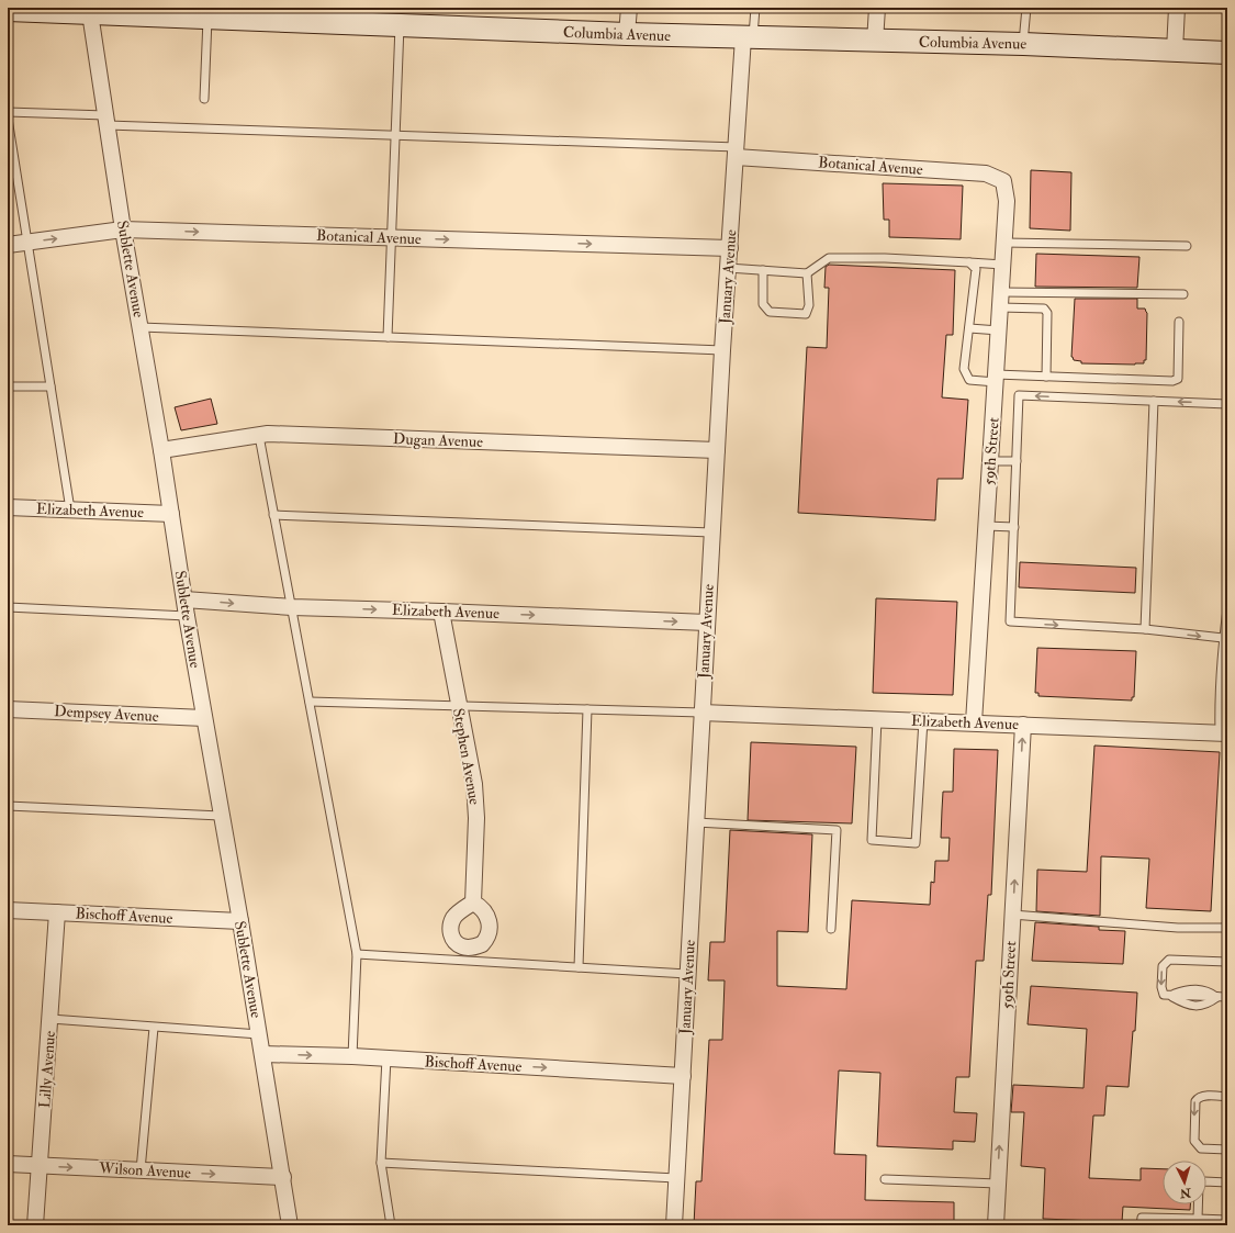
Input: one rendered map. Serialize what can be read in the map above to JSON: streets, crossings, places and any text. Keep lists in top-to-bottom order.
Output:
{
  "streets": {
    "street": [
      "Columbia Avenue",
      "Botanical Avenue",
      "Sublette Avenue",
      "January Avenue",
      "Dugan Avenue",
      "59th Street",
      "Elizabeth Avenue",
      "Dempsey Avenue",
      "Stephen Avenue",
      "Bischoff Avenue",
      "Lilly Avenue",
      "Wilson Avenue"
    ]
  },
  "crossings": [
    ["Columbia Avenue", "Sublette Avenue"],
    ["Columbia Avenue", "January Avenue"],
    ["Botanical Avenue", "Sublette Avenue"],
    ["Botanical Avenue", "January Avenue"],
    ["Botanical Avenue", "59th Street"],
    ["Sublette Avenue", "Dugan Avenue"],
    ["Sublette Avenue", "Elizabeth Avenue"],
    ["Sublette Avenue", "Dempsey Avenue"],
    ["Sublette Avenue", "Bischoff Avenue"],
    ["Sublette Avenue", "Wilson Avenue"],
    ["January Avenue", "Dugan Avenue"],
    ["January Avenue", "Elizabeth Avenue"],
    ["January Avenue", "Bischoff Avenue"],
    ["59th Street", "Elizabeth Avenue"],
    ["Elizabeth Avenue", "Stephen Avenue"],
    ["Bischoff Avenue", "Lilly Avenue"],
    ["Lilly Avenue", "Wilson Avenue"]
  ],
  "one_way": [
    "Botanical Avenue",
    "59th Street",
    "Elizabeth Avenue",
    "Bischoff Avenue",
    "Wilson Avenue"
  ],
  "north": "bottom"
}
